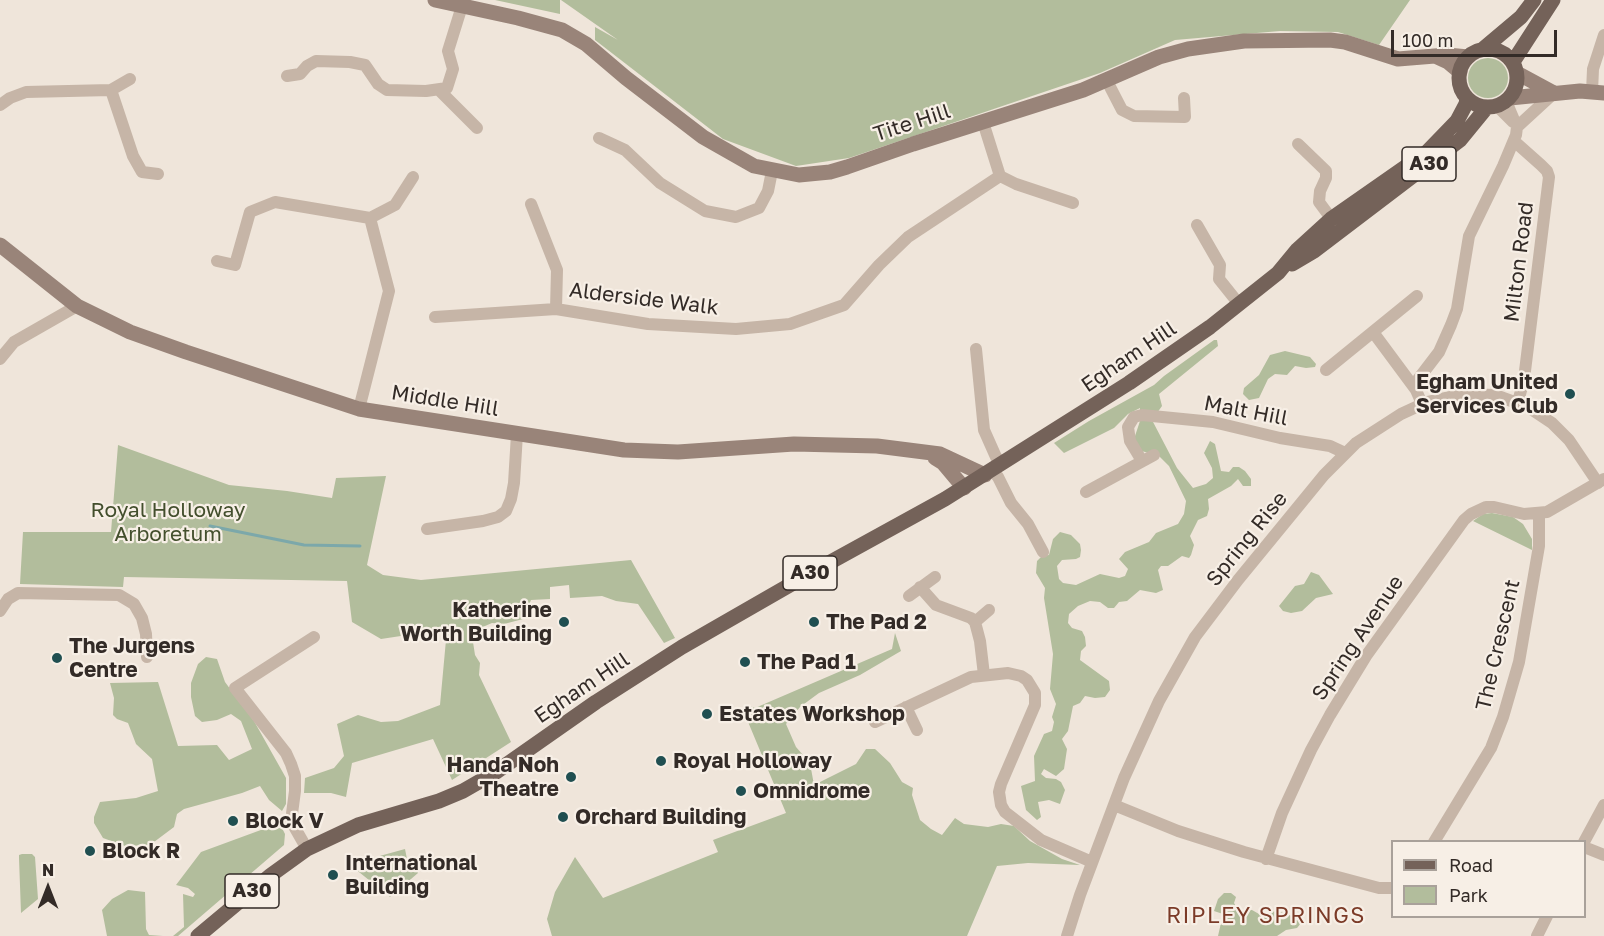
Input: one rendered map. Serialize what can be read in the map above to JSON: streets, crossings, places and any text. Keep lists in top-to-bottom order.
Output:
{
  "streets": {
    "main road": ["A30", "Egham Hill"],
    "street": [
      "Tite Hill",
      "Milton Road",
      "Alderside Walk",
      "Middle Hill",
      "Malt Hill",
      "Spring Rise",
      "Spring Avenue",
      "The Crescent"
    ]
  },
  "crossings": [
    ["Tite Hill", "Egham Hill"],
    ["Milton Road", "Spring Rise"],
    ["Egham Hill", "Middle Hill"],
    ["Malt Hill", "Spring Rise"],
    ["Spring Avenue", "The Crescent"]
  ],
  "districts": ["RIPLEY SPRINGS"],
  "parks": ["Royal Holloway Arboretum"],
  "places": [
    "Egham United Services Club",
    "Katherine Worth Building",
    "The Pad 2",
    "The Jurgens Centre",
    "The Pad 1",
    "Estates Workshop",
    "Royal Holloway",
    "Handa Noh Theatre",
    "Omnidrome",
    "Orchard Building",
    "Block V",
    "Block R",
    "International Building"
  ],
  "legend": ["Road", "Park"],
  "scale_bar": "100 m",
  "north": "top"
}
